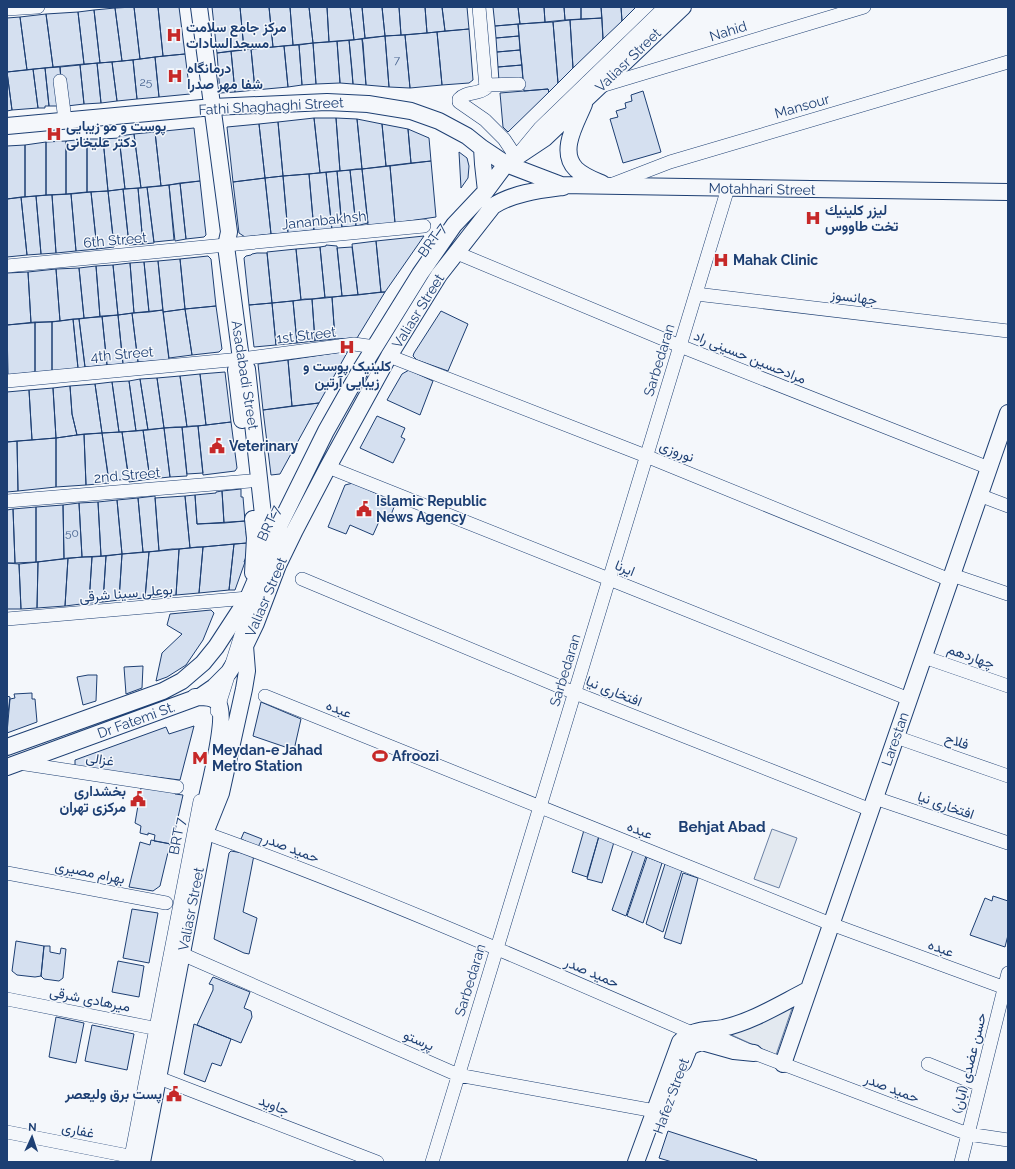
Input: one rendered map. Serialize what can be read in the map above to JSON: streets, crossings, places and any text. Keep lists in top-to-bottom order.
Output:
{
  "streets": {
    "main road": [
      "Valiasr Street",
      "Fathi Shaghaghi Street",
      "Motahhari Street",
      "Asadabadi Street",
      "Dr Fatemi St.",
      "Larestan",
      "Hafez Street"
    ],
    "street": [
      "Nahid",
      "Mansour",
      "Jananbakhsh",
      "6th Street",
      "BRT 7",
      "جهانسوز",
      "1st Street",
      "4th Street",
      "مرادحسین حسینی راد",
      "Sarbedaran",
      "نوروزی",
      "2nd Street",
      "ايرنا",
      "بوعلی سینا شرقی",
      "چهاردهم",
      "افتخاری نیا",
      "عبده",
      "فلاح",
      "غزالی",
      "حمید صدر",
      "بهرام مصیری",
      "میرهادی شرقی",
      "پرستو",
      "حسن عضدی (آبان)",
      "جاوید",
      "غفاری"
    ]
  },
  "crossings": [
    ["Nahid", "Valiasr Street"],
    ["Valiasr Street", "Fathi Shaghaghi Street"],
    ["Valiasr Street", "Motahhari Street"],
    ["Valiasr Street", "BRT 7"],
    ["Valiasr Street", "1st Street"],
    ["Valiasr Street", "مرادحسین حسینی راد"],
    ["Valiasr Street", "Asadabadi Street"],
    ["Valiasr Street", "نوروزی"],
    ["Valiasr Street", "ايرنا"],
    ["Valiasr Street", "بوعلی سینا شرقی"],
    ["Valiasr Street", "Dr Fatemi St."],
    ["Valiasr Street", "حمید صدر"],
    ["Valiasr Street", "میرهادی شرقی"],
    ["Valiasr Street", "پرستو"],
    ["Valiasr Street", "جاوید"],
    ["Valiasr Street", "غفاری"],
    ["Fathi Shaghaghi Street", "Motahhari Street"],
    ["Fathi Shaghaghi Street", "BRT 7"],
    ["Fathi Shaghaghi Street", "Asadabadi Street"],
    ["Mansour", "Motahhari Street"],
    ["Motahhari Street", "BRT 7"],
    ["Motahhari Street", "Sarbedaran"],
    ["Jananbakhsh", "6th Street"],
    ["Jananbakhsh", "Asadabadi Street"],
    ["6th Street", "Asadabadi Street"],
    ["BRT 7", "Asadabadi Street"],
    ["BRT 7", "Dr Fatemi St."],
    ["BRT 7", "میرهادی شرقی"],
    ["BRT 7", "غفاری"],
    ["جهانسوز", "Sarbedaran"],
    ["1st Street", "4th Street"],
    ["1st Street", "Asadabadi Street"],
    ["4th Street", "Asadabadi Street"],
    ["مرادحسین حسینی راد", "Sarbedaran"],
    ["مرادحسین حسینی راد", "Larestan"],
    ["Sarbedaran", "نوروزی"],
    ["Sarbedaran", "ايرنا"],
    ["Sarbedaran", "افتخاری نیا"],
    ["Sarbedaran", "عبده"],
    ["Sarbedaran", "حمید صدر"],
    ["Sarbedaran", "پرستو"],
    ["نوروزی", "Larestan"],
    ["ايرنا", "Larestan"],
    ["چهاردهم", "Larestan"],
    ["افتخاری نیا", "Larestan"],
    ["عبده", "Larestan"],
    ["عبده", "حسن عضدی (آبان)"],
    ["Dr Fatemi St.", "غزالی"],
    ["Larestan", "فلاح"],
    ["Larestan", "حمید صدر"],
    ["حمید صدر", "حسن عضدی (آبان)"],
    ["حمید صدر", "Hafez Street"],
    ["پرستو", "Hafez Street"]
  ],
  "districts": ["Behjat Abad"],
  "places": {
    "hospital": [
      "مرکز جامع سلامت مسجدالسادات",
      "درمانگاه شفا مهر صدرا",
      "پوست و مو زیبایی دکتر علیخانی",
      "ليزر كلينيك تخت طاووس",
      "Mahak Clinic",
      "کلینیک پوست و زیبایی آرتین"
    ],
    "public building": [
      "Veterinary",
      "Islamic Republic News Agency",
      "بخشداری مرکزی تهران",
      "پست برق ولیعصر"
    ],
    "sports": ["Afroozi"],
    "metro station": ["Meydan-e Jahad Metro Station"]
  },
  "house_numbers": ["7", "25", "50"],
  "north": "top"
}
